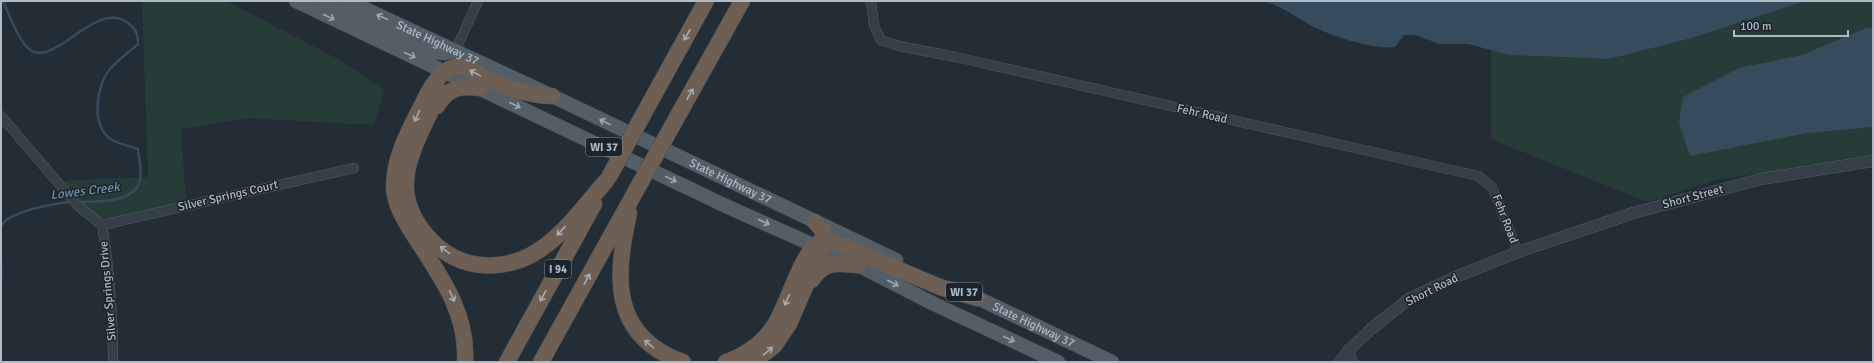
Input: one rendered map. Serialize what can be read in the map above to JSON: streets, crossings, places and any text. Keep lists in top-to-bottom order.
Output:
{
  "streets": {
    "highway": ["I 94"],
    "main road": ["State Highway 37", "WI 37"],
    "street": [
      "Fehr Road",
      "Silver Springs Court",
      "Short Street",
      "Short Road",
      "Silver Springs Drive"
    ]
  },
  "crossings": [
    ["Fehr Road", "Short Street"],
    ["Fehr Road", "Short Road"],
    ["Silver Springs Court", "Silver Springs Drive"],
    ["Short Street", "Short Road"]
  ],
  "water": ["Lowes Creek"],
  "scale_bar": "100 m"
}
